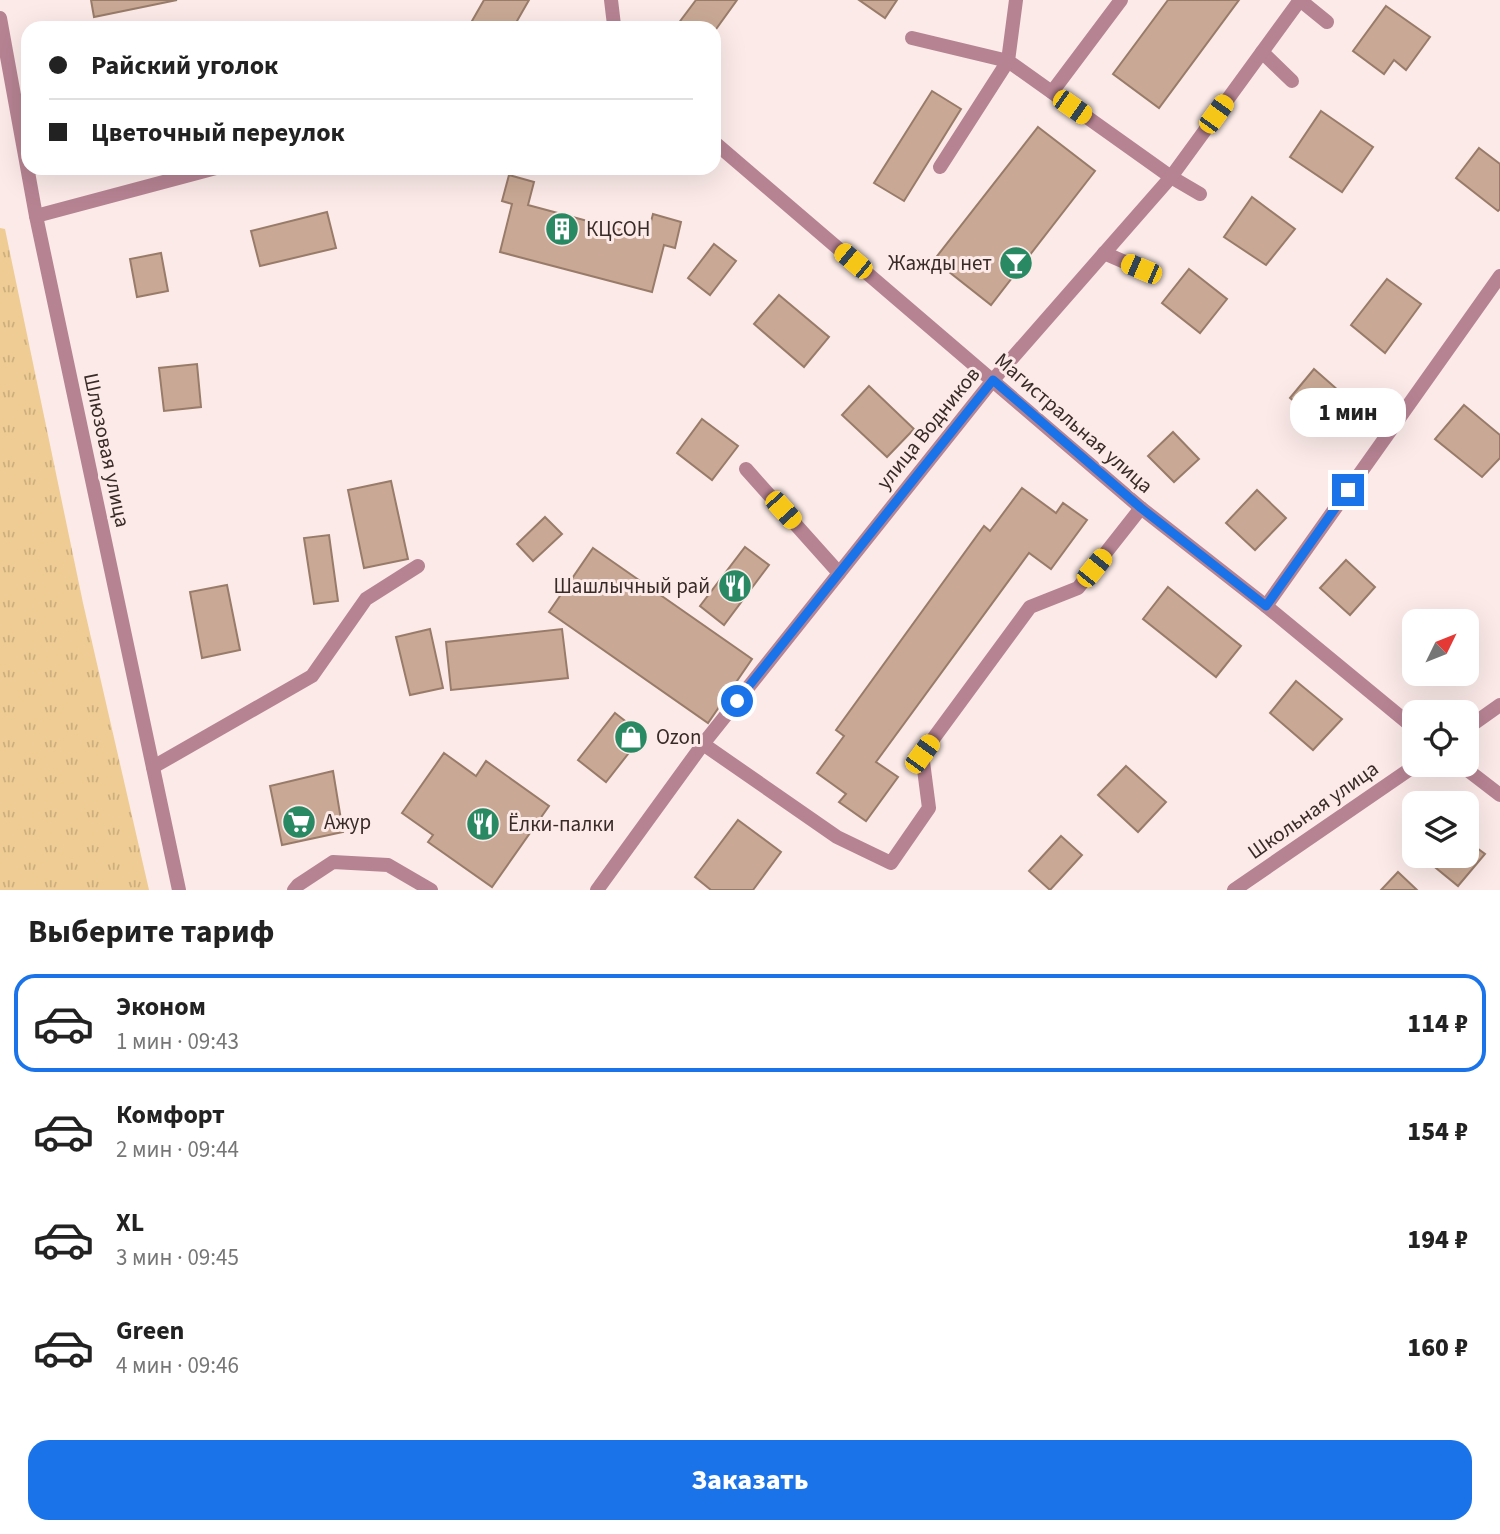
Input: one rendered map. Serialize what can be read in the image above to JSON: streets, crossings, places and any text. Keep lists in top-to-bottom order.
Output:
{
  "streets": {
    "street": [
      "Магистральная улица",
      "улица Водников",
      "Шлюзовая улица",
      "Школьная улица"
    ]
  },
  "crossings": [
    ["Магистральная улица", "улица Водников"]
  ],
  "places": {
    "building": ["КЦСОН"],
    "bar": ["Жажды нет"],
    "restaurant": ["Шашлычный рай", "Ёлки-палки"],
    "shop": ["Ozon"],
    "supermarket": ["Ажур"]
  },
  "north": "top right",
  "page": {
    "banner": ["Райский уголок", "Цветочный переулок"],
    "bubble": "1 мин",
    "heading": "Выберите тариф",
    "list": [
      {
        "name": "Эконом",
        "note": "1 мин · 09:43",
        "value": "114 ₽"
      },
      {
        "name": "Комфорт",
        "note": "2 мин · 09:44",
        "value": "154 ₽"
      },
      {
        "name": "XL",
        "note": "3 мин · 09:45",
        "value": "194 ₽"
      },
      {
        "name": "Green",
        "note": "4 мин · 09:46",
        "value": "160 ₽"
      }
    ],
    "buttons": "Заказать"
  }
}
